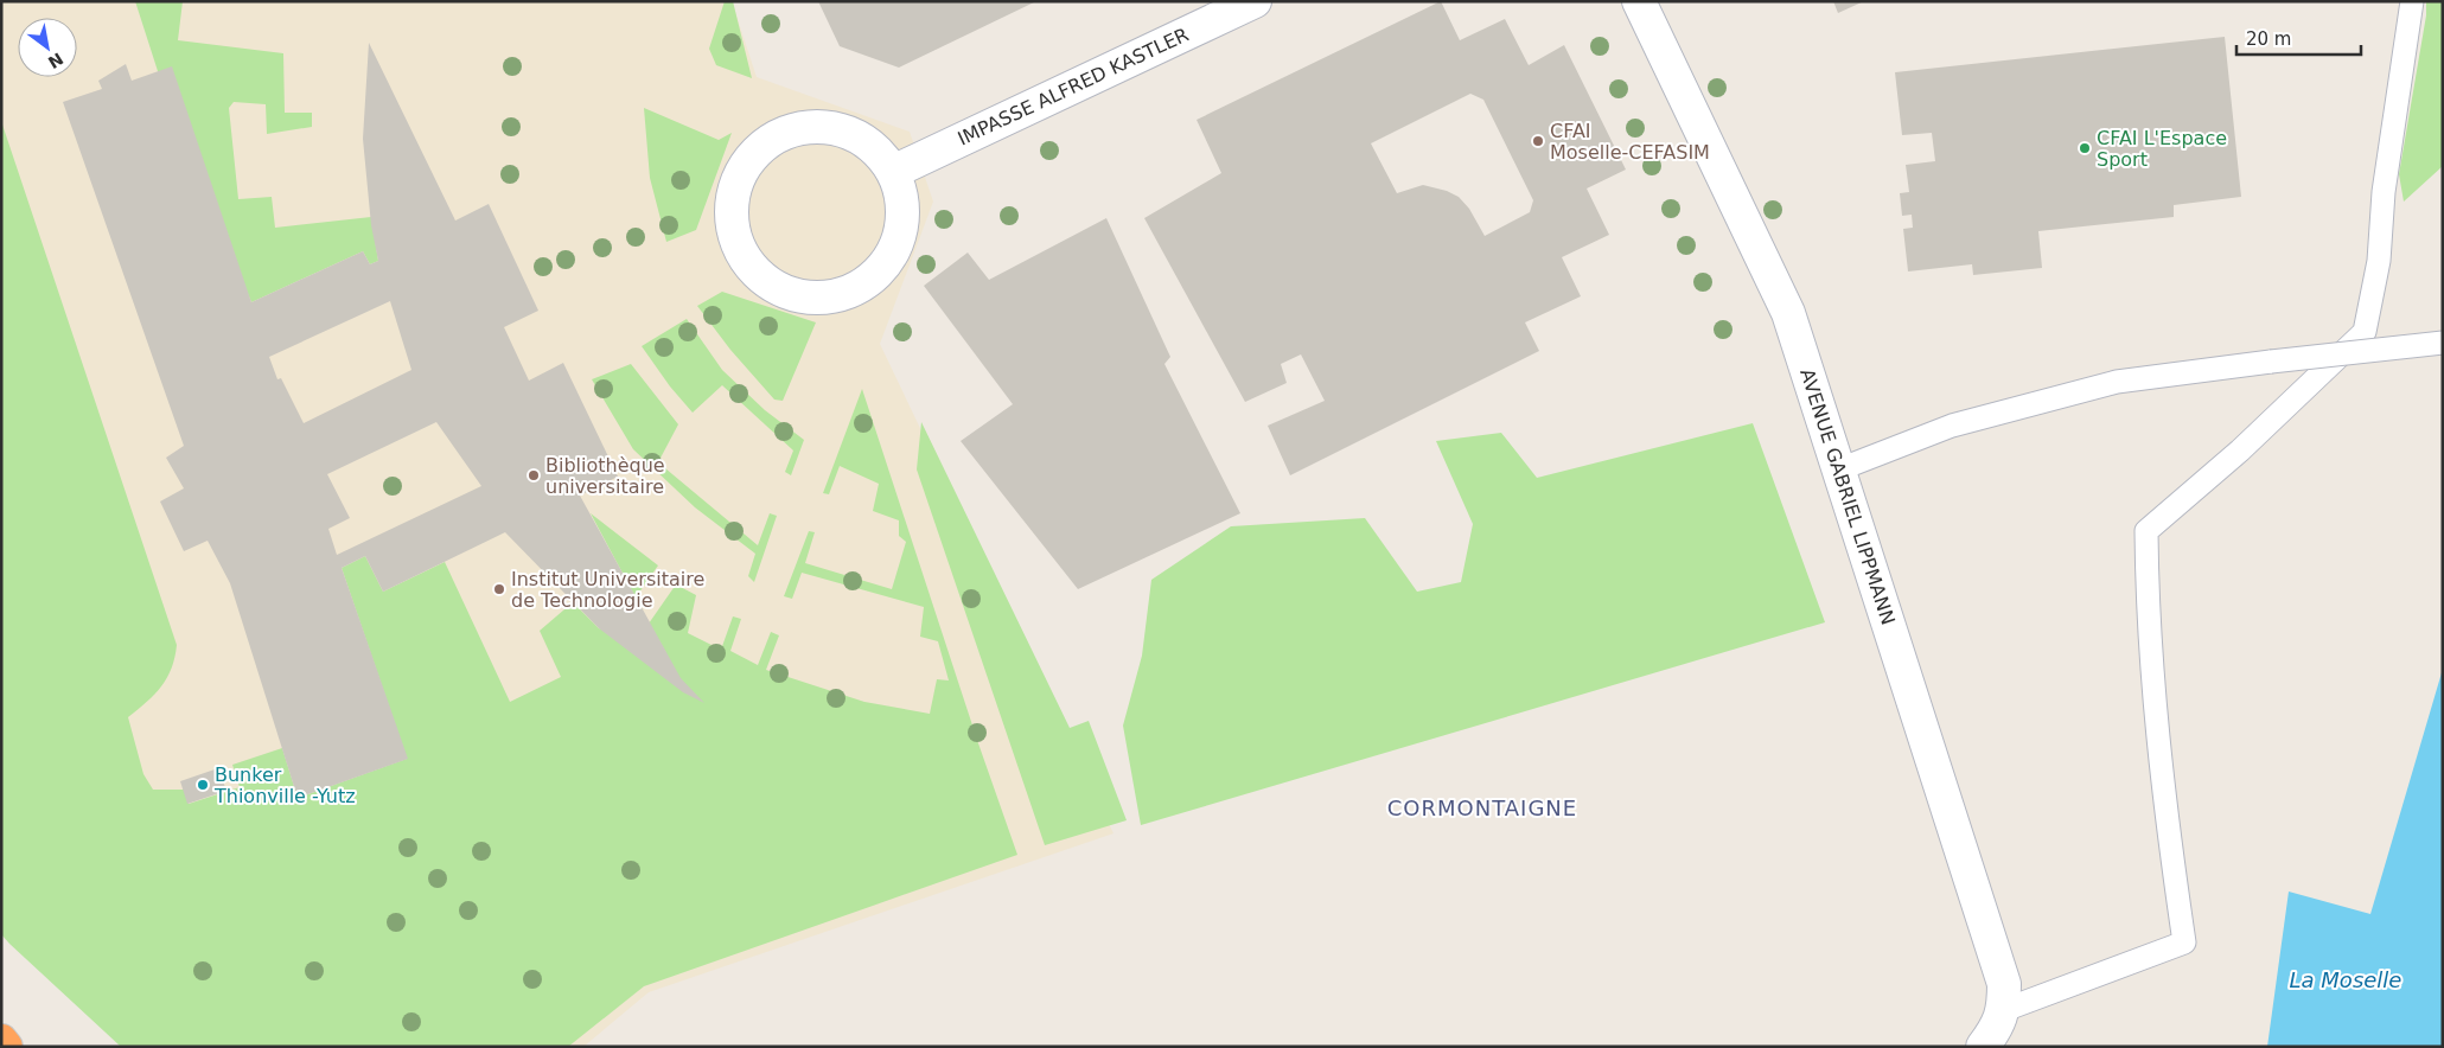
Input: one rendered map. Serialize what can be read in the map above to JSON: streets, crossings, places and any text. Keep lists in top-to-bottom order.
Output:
{
  "streets": {
    "street": ["IMPASSE ALFRED KASTLER", "AVENUE GABRIEL LIPPMANN"]
  },
  "districts": ["CORMONTAIGNE"],
  "water": ["La Moselle"],
  "places": [
    "CFAI Moselle-CEFASIM",
    "CFAI L'Espace Sport",
    "Bibliothèque universitaire",
    "Institut Universitaire de Technologie",
    "Bunker Thionville -Yutz"
  ],
  "scale_bar": "20 m",
  "north": "bottom right"
}
